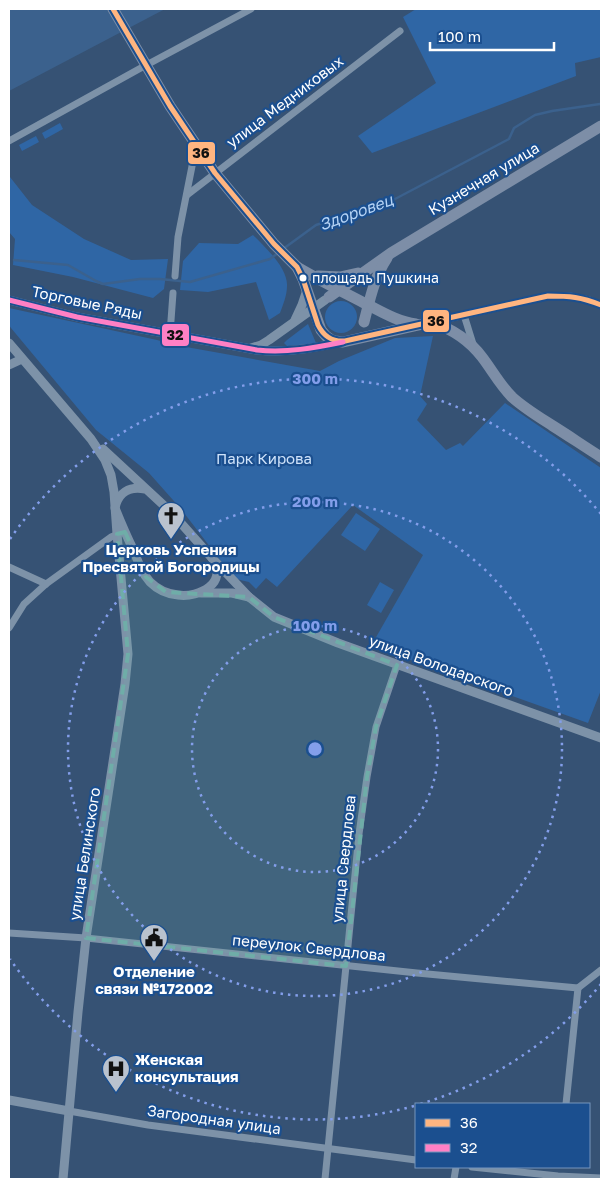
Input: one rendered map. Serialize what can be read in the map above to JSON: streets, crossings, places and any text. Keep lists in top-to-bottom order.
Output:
{
  "streets": {
    "main road": ["Кузнечная улица"],
    "street": [
      "улица Медниковых",
      "Торговые Ряды",
      "улица Володарского",
      "улица Белинского",
      "улица Свердлова",
      "переулок Свердлова",
      "Загородная улица"
    ]
  },
  "crossings": [
    ["улица Володарского", "улица Белинского"],
    ["улица Володарского", "улица Свердлова"],
    ["улица Белинского", "переулок Свердлова"],
    ["улица Белинского", "Загородная улица"],
    ["улица Свердлова", "переулок Свердлова"],
    ["улица Свердлова", "Загородная улица"]
  ],
  "water": ["Здоровец"],
  "parks": ["Парк Кирова"],
  "places": {
    "other": ["площадь Пушкина"],
    "church": ["Церковь Успения Пресвятой Богородицы"],
    "public building": ["Отделение связи №172002"],
    "hospital": ["Женская консультация"]
  },
  "lines": ["transit line 36", "transit line 32"],
  "legend": ["36", "32"],
  "scale_bar": "100 m",
  "rings": ["300 m", "200 m", "100 m"]
}
